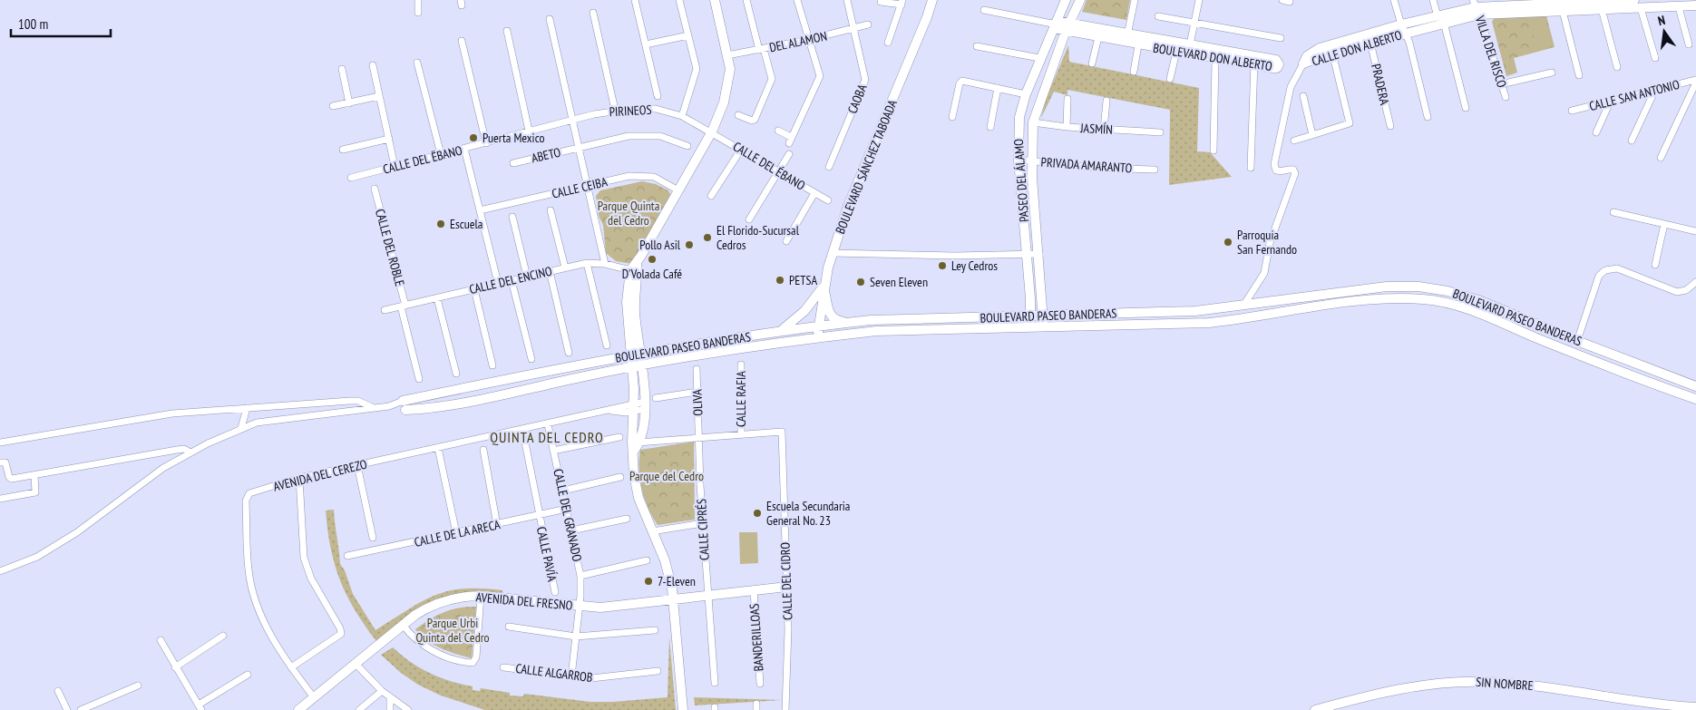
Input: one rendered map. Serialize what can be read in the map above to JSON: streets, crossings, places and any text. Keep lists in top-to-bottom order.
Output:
{
  "streets": {
    "street": [
      "DEL ALAMON",
      "CALLE DON ALBERTO",
      "VILLA DEL RISCO",
      "BOULEVARD DON ALBERTO",
      "PRADERA",
      "CALLE SAN ANTONIO",
      "CAOBA",
      "PIRINEOS",
      "JASMÍN",
      "ABETO",
      "CALLE DEL ËBANO",
      "PRIVADA AMARANTO",
      "CALLE DEL ÉBANO",
      "BOULEVARD SÁNCHEZ TABOADA",
      "PASEO DEL ÁLAMO",
      "CALLE CEIBA",
      "CALLE DEL ROBLE",
      "CALLE DEL ENCINO",
      "BOULEVARD PASEO BANDERAS",
      "CALLE RAFIA",
      "OLIVA",
      "AVENIDA DEL CEREZO",
      "CALLE DEL GRANADO",
      "CALLE CIPRÉS",
      "CALLE DE LA ARECA",
      "CALLE PAVÍA",
      "CALLE DEL CIDRO",
      "AVENIDA DEL FRESNO",
      "BANDERILLOAS",
      "CALLE ALGARROB",
      "SIN NOMBRE"
    ]
  },
  "crossings": [
    ["DEL ALAMON", "CAOBA"],
    ["CALLE DON ALBERTO", "VILLA DEL RISCO"],
    ["CALLE DON ALBERTO", "PRADERA"],
    ["BOULEVARD DON ALBERTO", "PASEO DEL ÁLAMO"],
    ["PIRINEOS", "CALLE DEL ËBANO"],
    ["PIRINEOS", "CALLE DEL ÉBANO"],
    ["JASMÍN", "PASEO DEL ÁLAMO"],
    ["PRIVADA AMARANTO", "PASEO DEL ÁLAMO"],
    ["BOULEVARD SÁNCHEZ TABOADA", "BOULEVARD PASEO BANDERAS"],
    ["PASEO DEL ÁLAMO", "BOULEVARD PASEO BANDERAS"],
    ["CALLE DEL ROBLE", "CALLE DEL ENCINO"],
    ["CALLE RAFIA", "CALLE DEL CIDRO"],
    ["OLIVA", "CALLE CIPRÉS"],
    ["OLIVA", "CALLE DEL CIDRO"],
    ["AVENIDA DEL CEREZO", "CALLE DEL GRANADO"],
    ["AVENIDA DEL CEREZO", "AVENIDA DEL FRESNO"],
    ["CALLE DEL GRANADO", "CALLE DE LA ARECA"],
    ["CALLE DEL GRANADO", "AVENIDA DEL FRESNO"],
    ["CALLE DEL GRANADO", "CALLE ALGARROB"],
    ["CALLE CIPRÉS", "CALLE DEL CIDRO"],
    ["CALLE CIPRÉS", "AVENIDA DEL FRESNO"],
    ["CALLE DE LA ARECA", "CALLE PAVÍA"],
    ["CALLE DEL CIDRO", "AVENIDA DEL FRESNO"],
    ["AVENIDA DEL FRESNO", "BANDERILLOAS"]
  ],
  "districts": ["QUINTA DEL CEDRO"],
  "parks": ["Parque Quinta del Cedro", "Parque del Cedro", "Parque Urbi Quinta del Cedro"],
  "places": [
    "Puerta Mexico",
    "Escuela",
    "El Florido-Sucursal Cedros",
    "Parroquia San Fernando",
    "Pollo Asil",
    "D'Volada Café",
    "Ley Cedros",
    "PETSA",
    "Seven Eleven",
    "Escuela Secundaria General No. 23",
    "7-Eleven"
  ],
  "scale_bar": "100 m",
  "north": "top"
}
